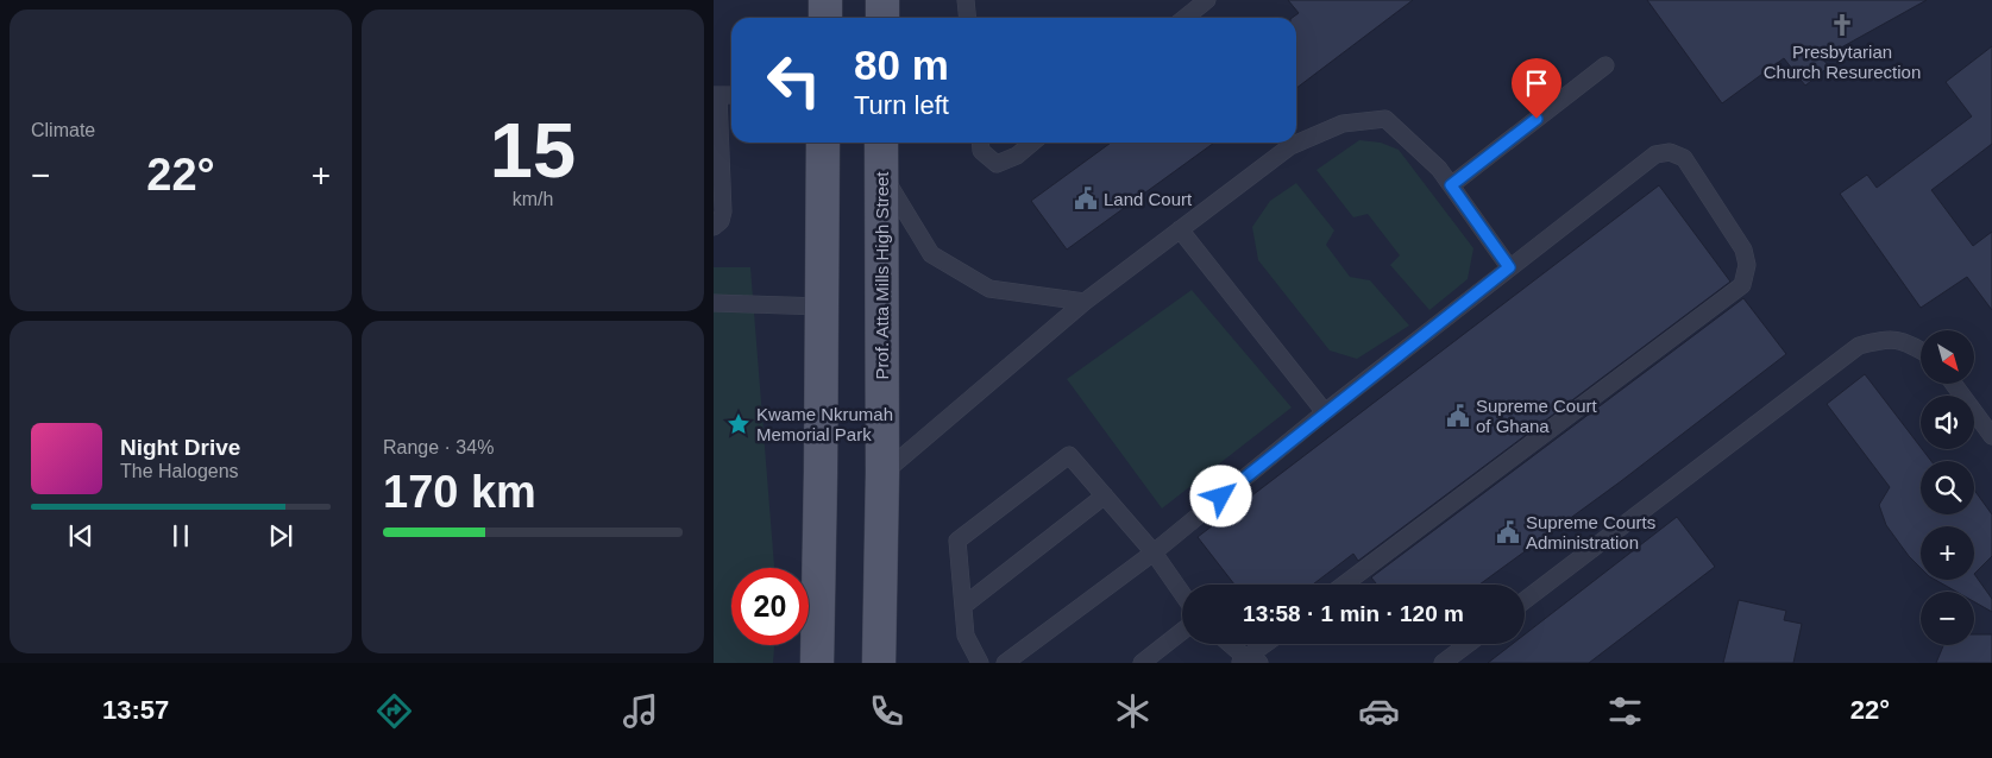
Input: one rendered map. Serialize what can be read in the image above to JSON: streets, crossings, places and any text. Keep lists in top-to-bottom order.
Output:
{
  "streets": {
    "main road": ["Prof. Atta Mills High Street"]
  },
  "places": {
    "church": ["Presbytarian Church Resurection"],
    "public building": ["Land Court", "Supreme Court of Ghana", "Supreme Courts Administration"],
    "place": ["Kwame Nkrumah Memorial Park"]
  },
  "north": "bottom right",
  "page": {
    "tile": [
      "Climate",
      ["15", "km/h"],
      ["Range · 34%", "170 km"]
    ],
    "turn": ["80 m", "Turn left"],
    "heat": ["−", "22°", "+"],
    "map_buttons": ["+", "−"],
    "song": ["Night Drive", "The Halogens"],
    "limit": "20",
    "trip": "13:58 · 1 min · 120 m",
    "tabs": ["13:57", "22°"]
  }
}
